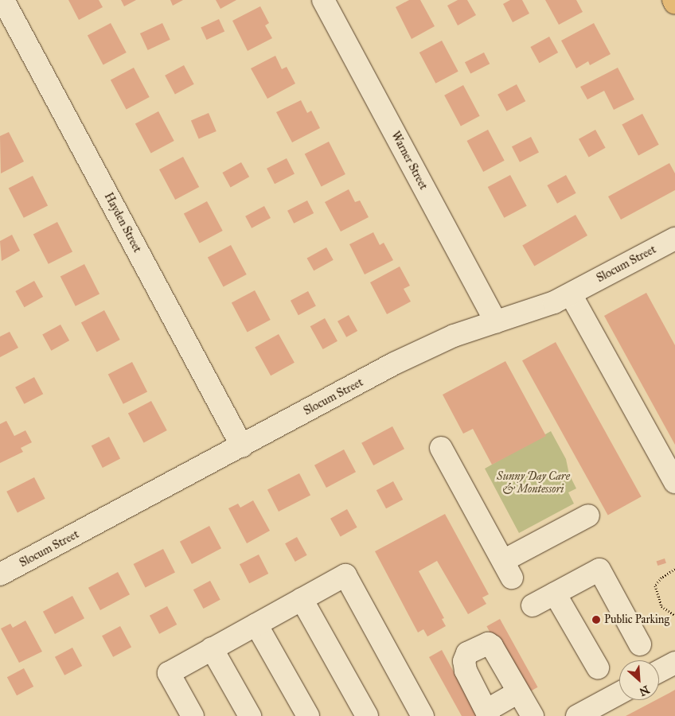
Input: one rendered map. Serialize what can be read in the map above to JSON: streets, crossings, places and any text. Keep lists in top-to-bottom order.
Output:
{
  "streets": {
    "street": ["Warner Street", "Hayden Street", "Slocum Street"]
  },
  "crossings": [
    ["Warner Street", "Slocum Street"],
    ["Hayden Street", "Slocum Street"]
  ],
  "parks": ["Sunny Day Care & Montessori"],
  "places": ["Public Parking"],
  "north": "bottom right"
}
